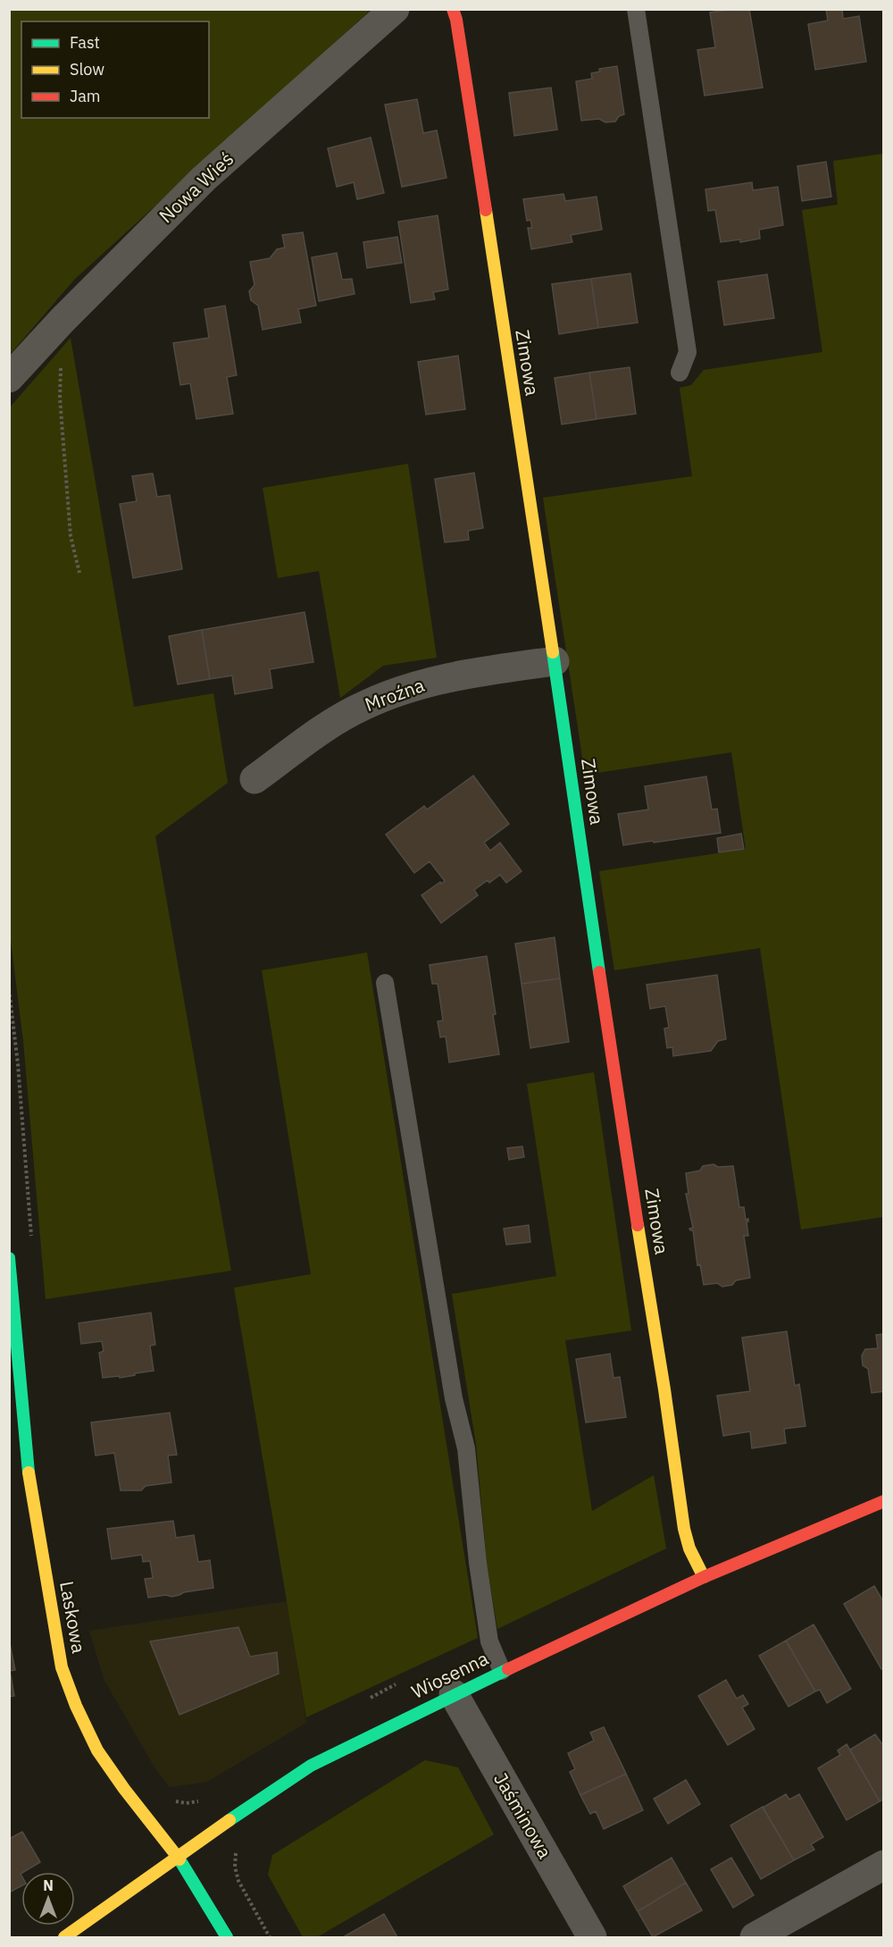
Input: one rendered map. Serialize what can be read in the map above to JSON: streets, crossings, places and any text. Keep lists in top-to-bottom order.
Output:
{
  "streets": {
    "street": [
      "Nowa Wieś",
      "Zimowa",
      "Mroźna",
      "Laskowa",
      "Wiosenna",
      "Jaśminowa"
    ]
  },
  "crossings": [
    ["Zimowa", "Mroźna"],
    ["Zimowa", "Wiosenna"],
    ["Laskowa", "Wiosenna"],
    ["Wiosenna", "Jaśminowa"]
  ],
  "legend": ["Fast", "Slow", "Jam"],
  "north": "top"
}
